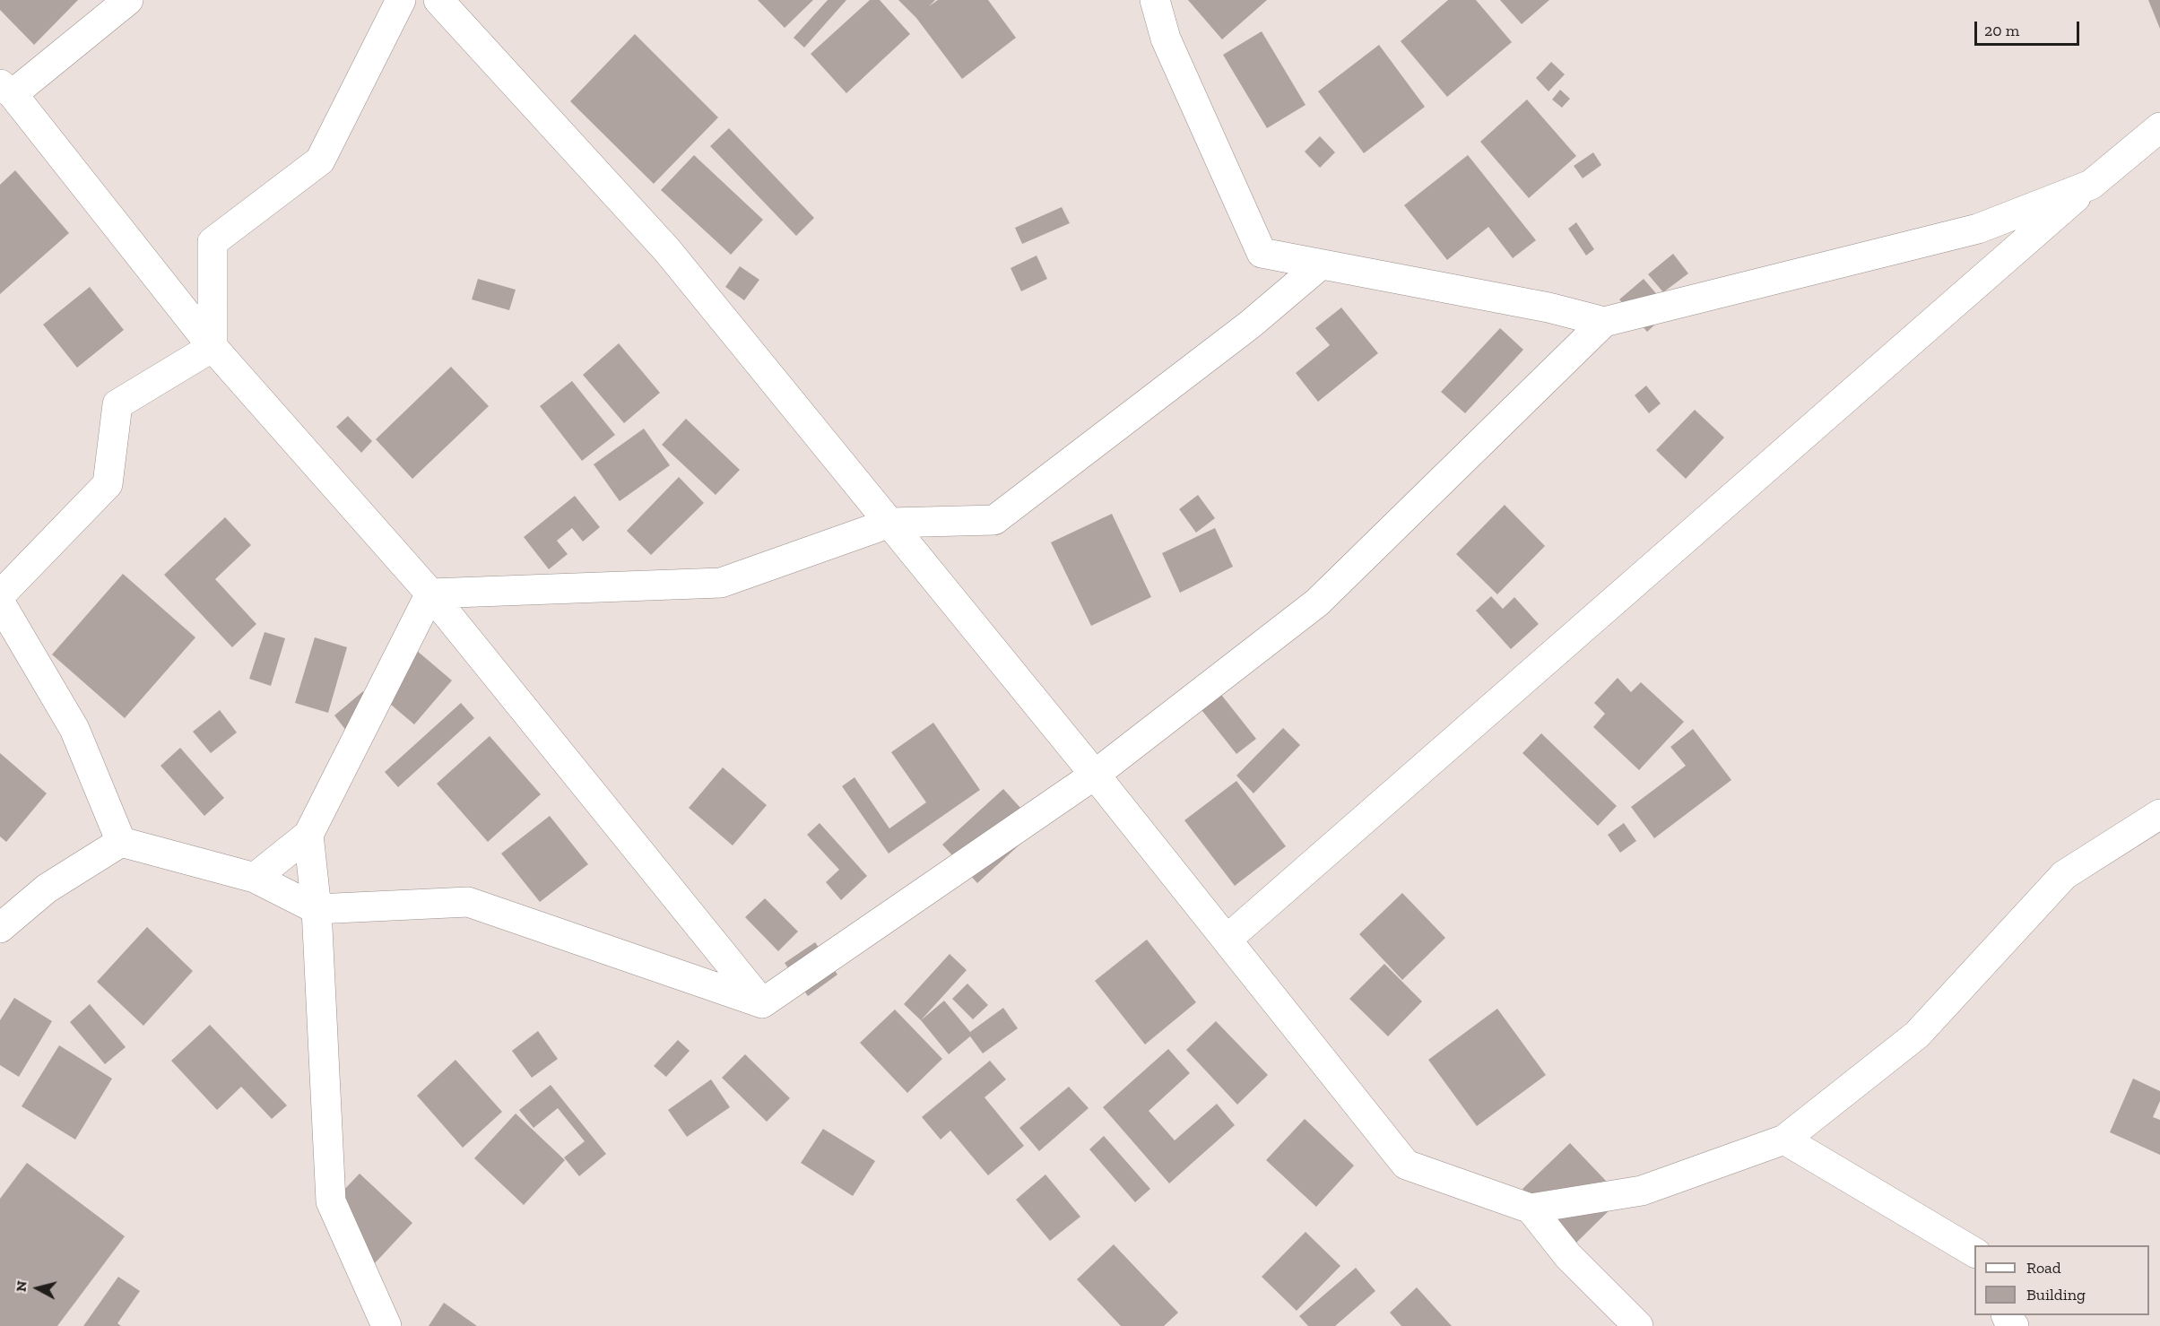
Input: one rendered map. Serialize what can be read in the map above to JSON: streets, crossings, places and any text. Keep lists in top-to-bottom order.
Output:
{
  "legend": ["Road", "Building"],
  "scale_bar": "20 m",
  "north": "left"
}
